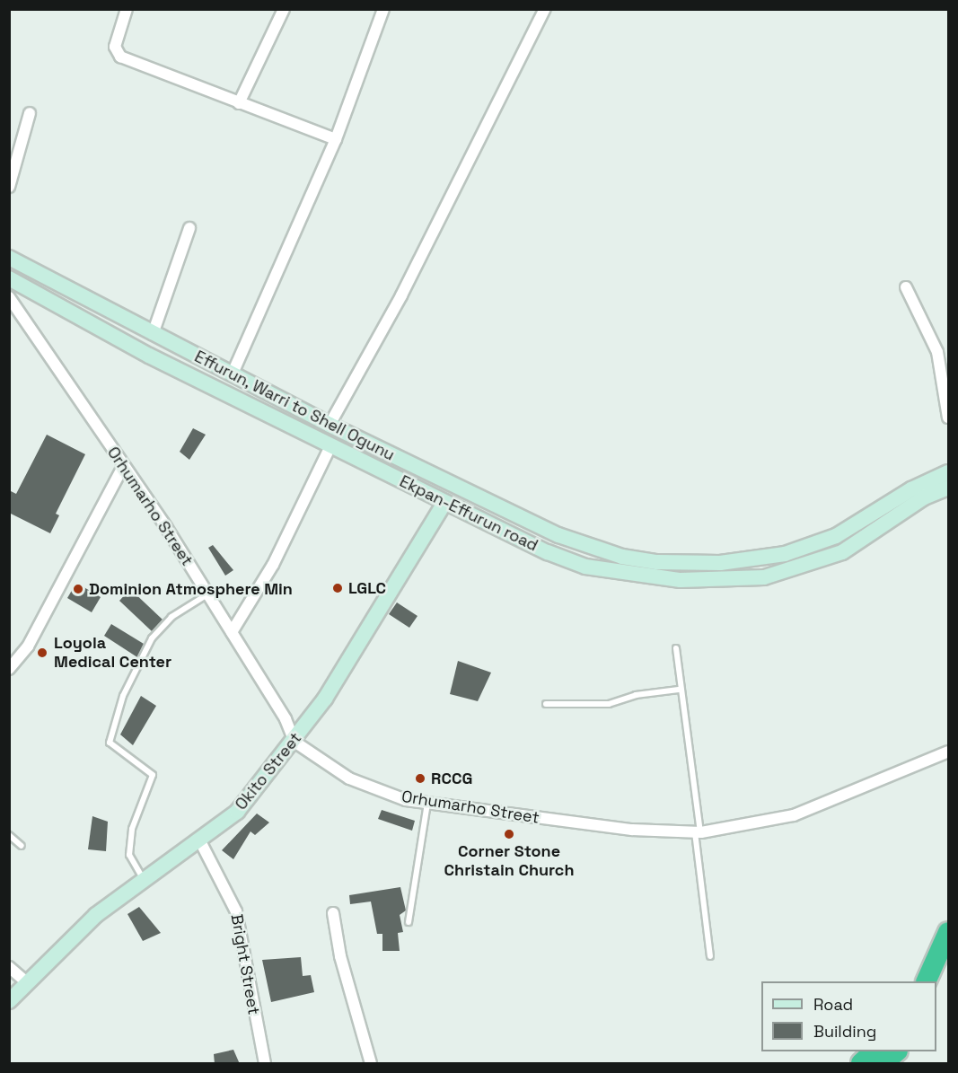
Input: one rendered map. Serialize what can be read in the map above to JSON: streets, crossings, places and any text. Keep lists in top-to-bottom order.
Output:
{
  "streets": {
    "main road": ["Effurun, Warri to Shell Ogunu", "Ekpan-Effurun road", "Okito Street"],
    "street": ["Orhumarho Street", "Bright Street"]
  },
  "crossings": [
    ["Orhumarho Street", "Okito Street"],
    ["Ekpan-Effurun road", "Okito Street"],
    ["Okito Street", "Bright Street"]
  ],
  "places": [
    "LGLC",
    "Dominion Atmosphere Min",
    "Loyola Medical Center",
    "RCCG",
    "Corner Stone Christain Church"
  ],
  "legend": ["Road", "Building"]
}
